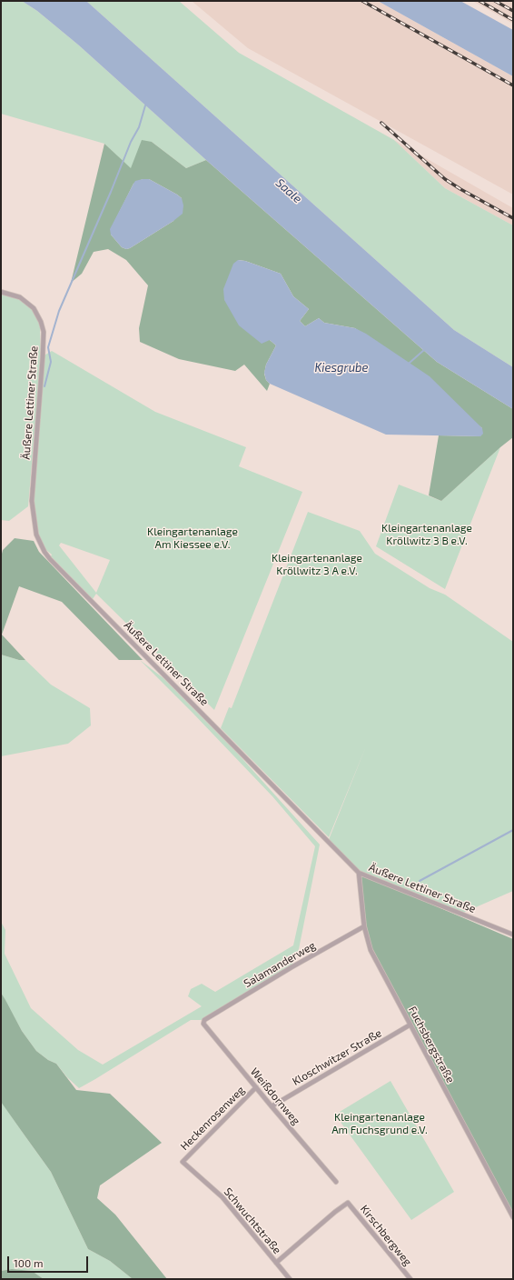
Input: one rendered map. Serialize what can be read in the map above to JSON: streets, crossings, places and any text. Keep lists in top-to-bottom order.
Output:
{
  "streets": {
    "street": [
      "Äußere Lettiner Straße",
      "Salamanderweg",
      "Fuchsbergstraße",
      "Kloschwitzer Straße",
      "Weißdornweg",
      "Heckenrosenweg",
      "Schwuchtstraße",
      "Kirschbergweg"
    ]
  },
  "crossings": [
    ["Äußere Lettiner Straße", "Fuchsbergstraße"],
    ["Salamanderweg", "Fuchsbergstraße"],
    ["Salamanderweg", "Weißdornweg"],
    ["Fuchsbergstraße", "Kloschwitzer Straße"],
    ["Kloschwitzer Straße", "Weißdornweg"],
    ["Weißdornweg", "Heckenrosenweg"],
    ["Heckenrosenweg", "Schwuchtstraße"],
    ["Schwuchtstraße", "Kirschbergweg"]
  ],
  "water": ["Saale", "Kiesgrube"],
  "parks": [
    "Kleingartenanlage Kröllwitz 3 B e.V.",
    "Kleingartenanlage Am Kiessee e.V.",
    "Kleingartenanlage Kröllwitz 3 A e.V.",
    "Kleingartenanlage Am Fuchsgrund e.V."
  ],
  "scale_bar": "100 m"
}
